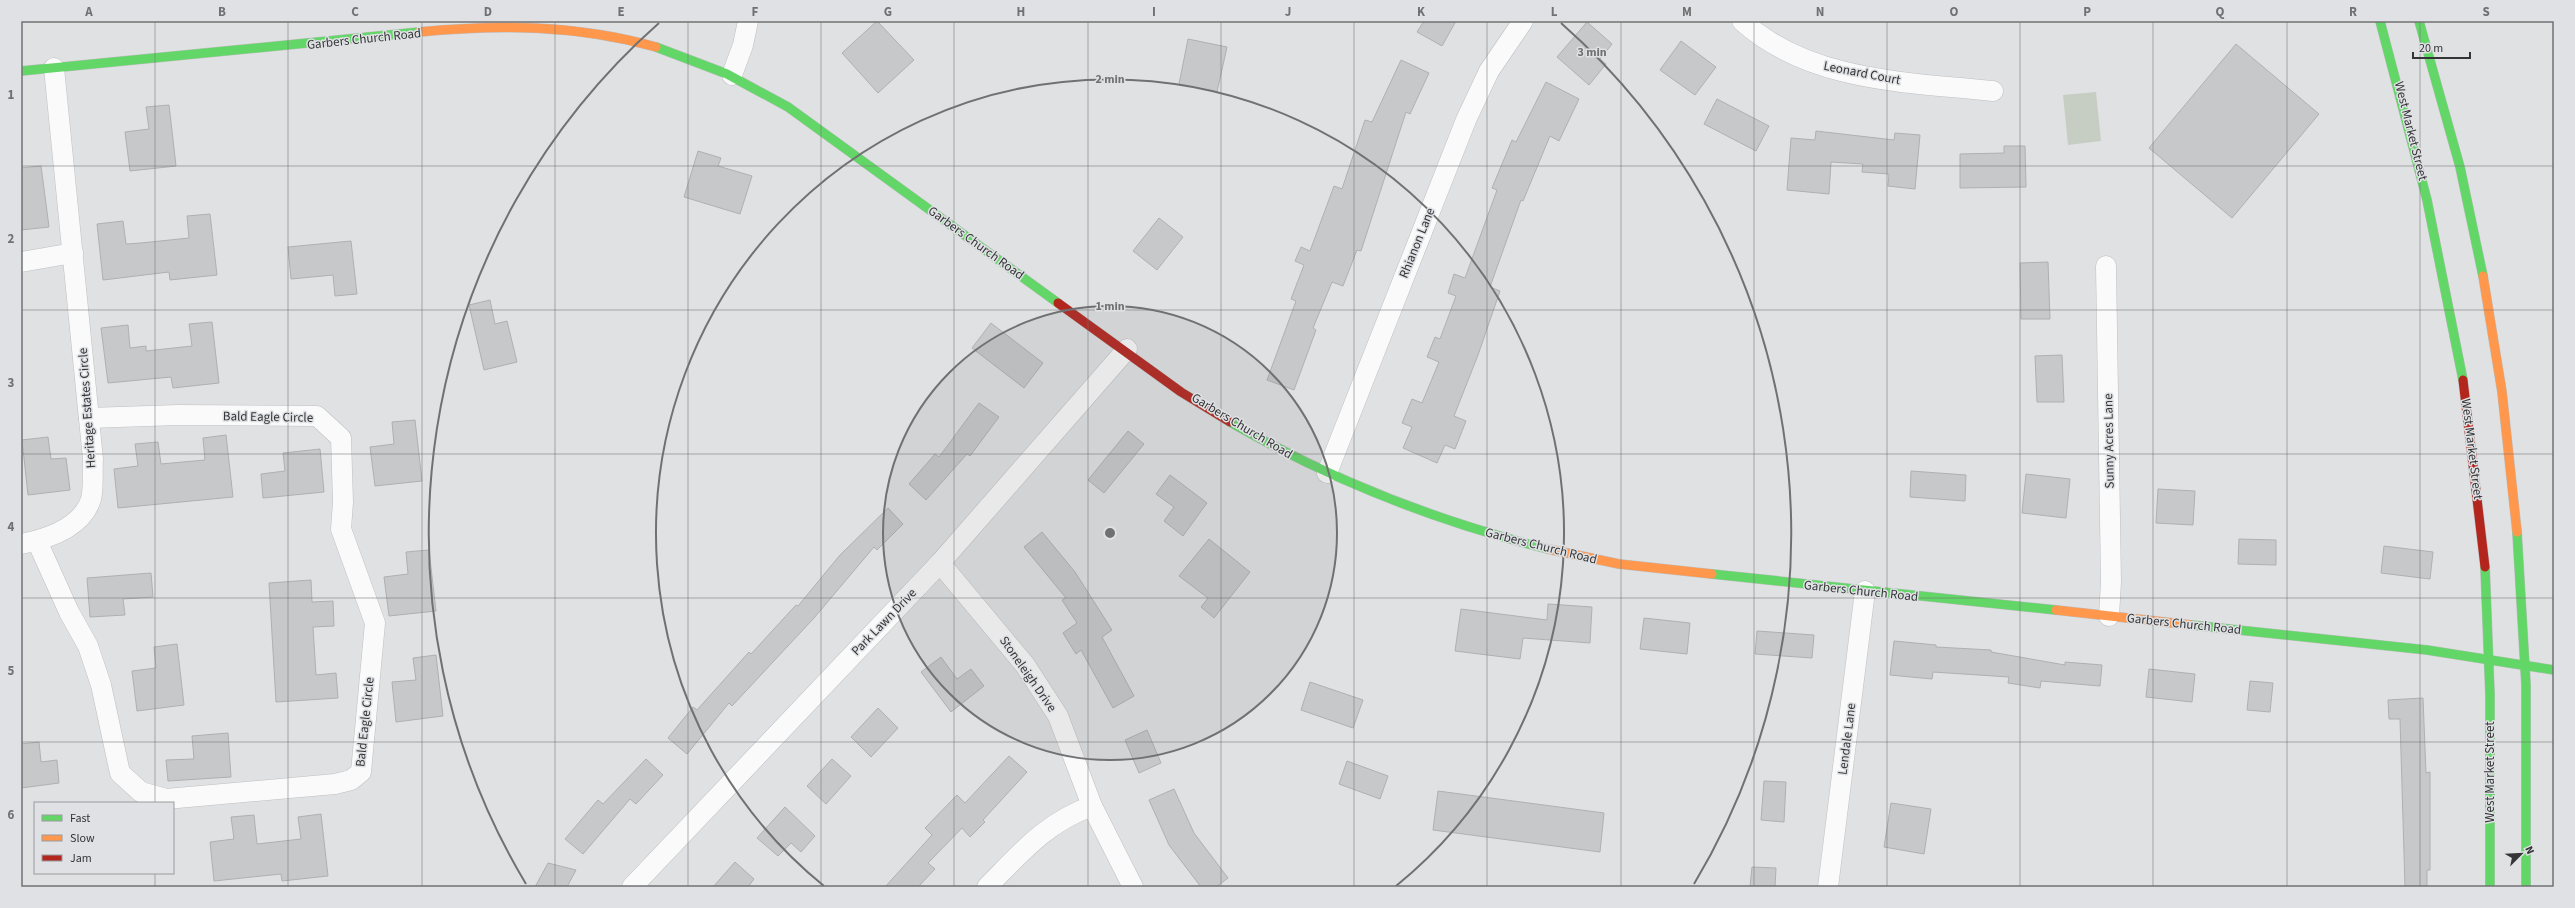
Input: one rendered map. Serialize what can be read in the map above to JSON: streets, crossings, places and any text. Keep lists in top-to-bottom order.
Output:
{
  "streets": {
    "street": [
      "Garbers Church Road",
      "Leonard Court",
      "West Market Street",
      "Rhianon Lane",
      "Heritage Estates Circle",
      "Bald Eagle Circle",
      "Sunny Acres Lane",
      "Park Lawn Drive",
      "Stoneleigh Drive",
      "Lendale Lane"
    ]
  },
  "crossings": [
    ["Garbers Church Road", "West Market Street"],
    ["Garbers Church Road", "Rhianon Lane"],
    ["Garbers Church Road", "Heritage Estates Circle"],
    ["Garbers Church Road", "Sunny Acres Lane"],
    ["Garbers Church Road", "Park Lawn Drive"],
    ["Garbers Church Road", "Lendale Lane"],
    ["Heritage Estates Circle", "Bald Eagle Circle"],
    ["Park Lawn Drive", "Stoneleigh Drive"]
  ],
  "legend": ["Fast", "Slow", "Jam"],
  "scale_bar": "20 m",
  "north": "top right",
  "grid": {
    "columns": [
      "A",
      "B",
      "C",
      "D",
      "E",
      "F",
      "G",
      "H",
      "I",
      "J",
      "K",
      "L",
      "M",
      "N",
      "O",
      "P",
      "Q",
      "R",
      "S"
    ],
    "rows": [
      "1",
      "2",
      "3",
      "4",
      "5",
      "6"
    ]
  },
  "rings": ["3 min", "2 min", "1 min"]
}
